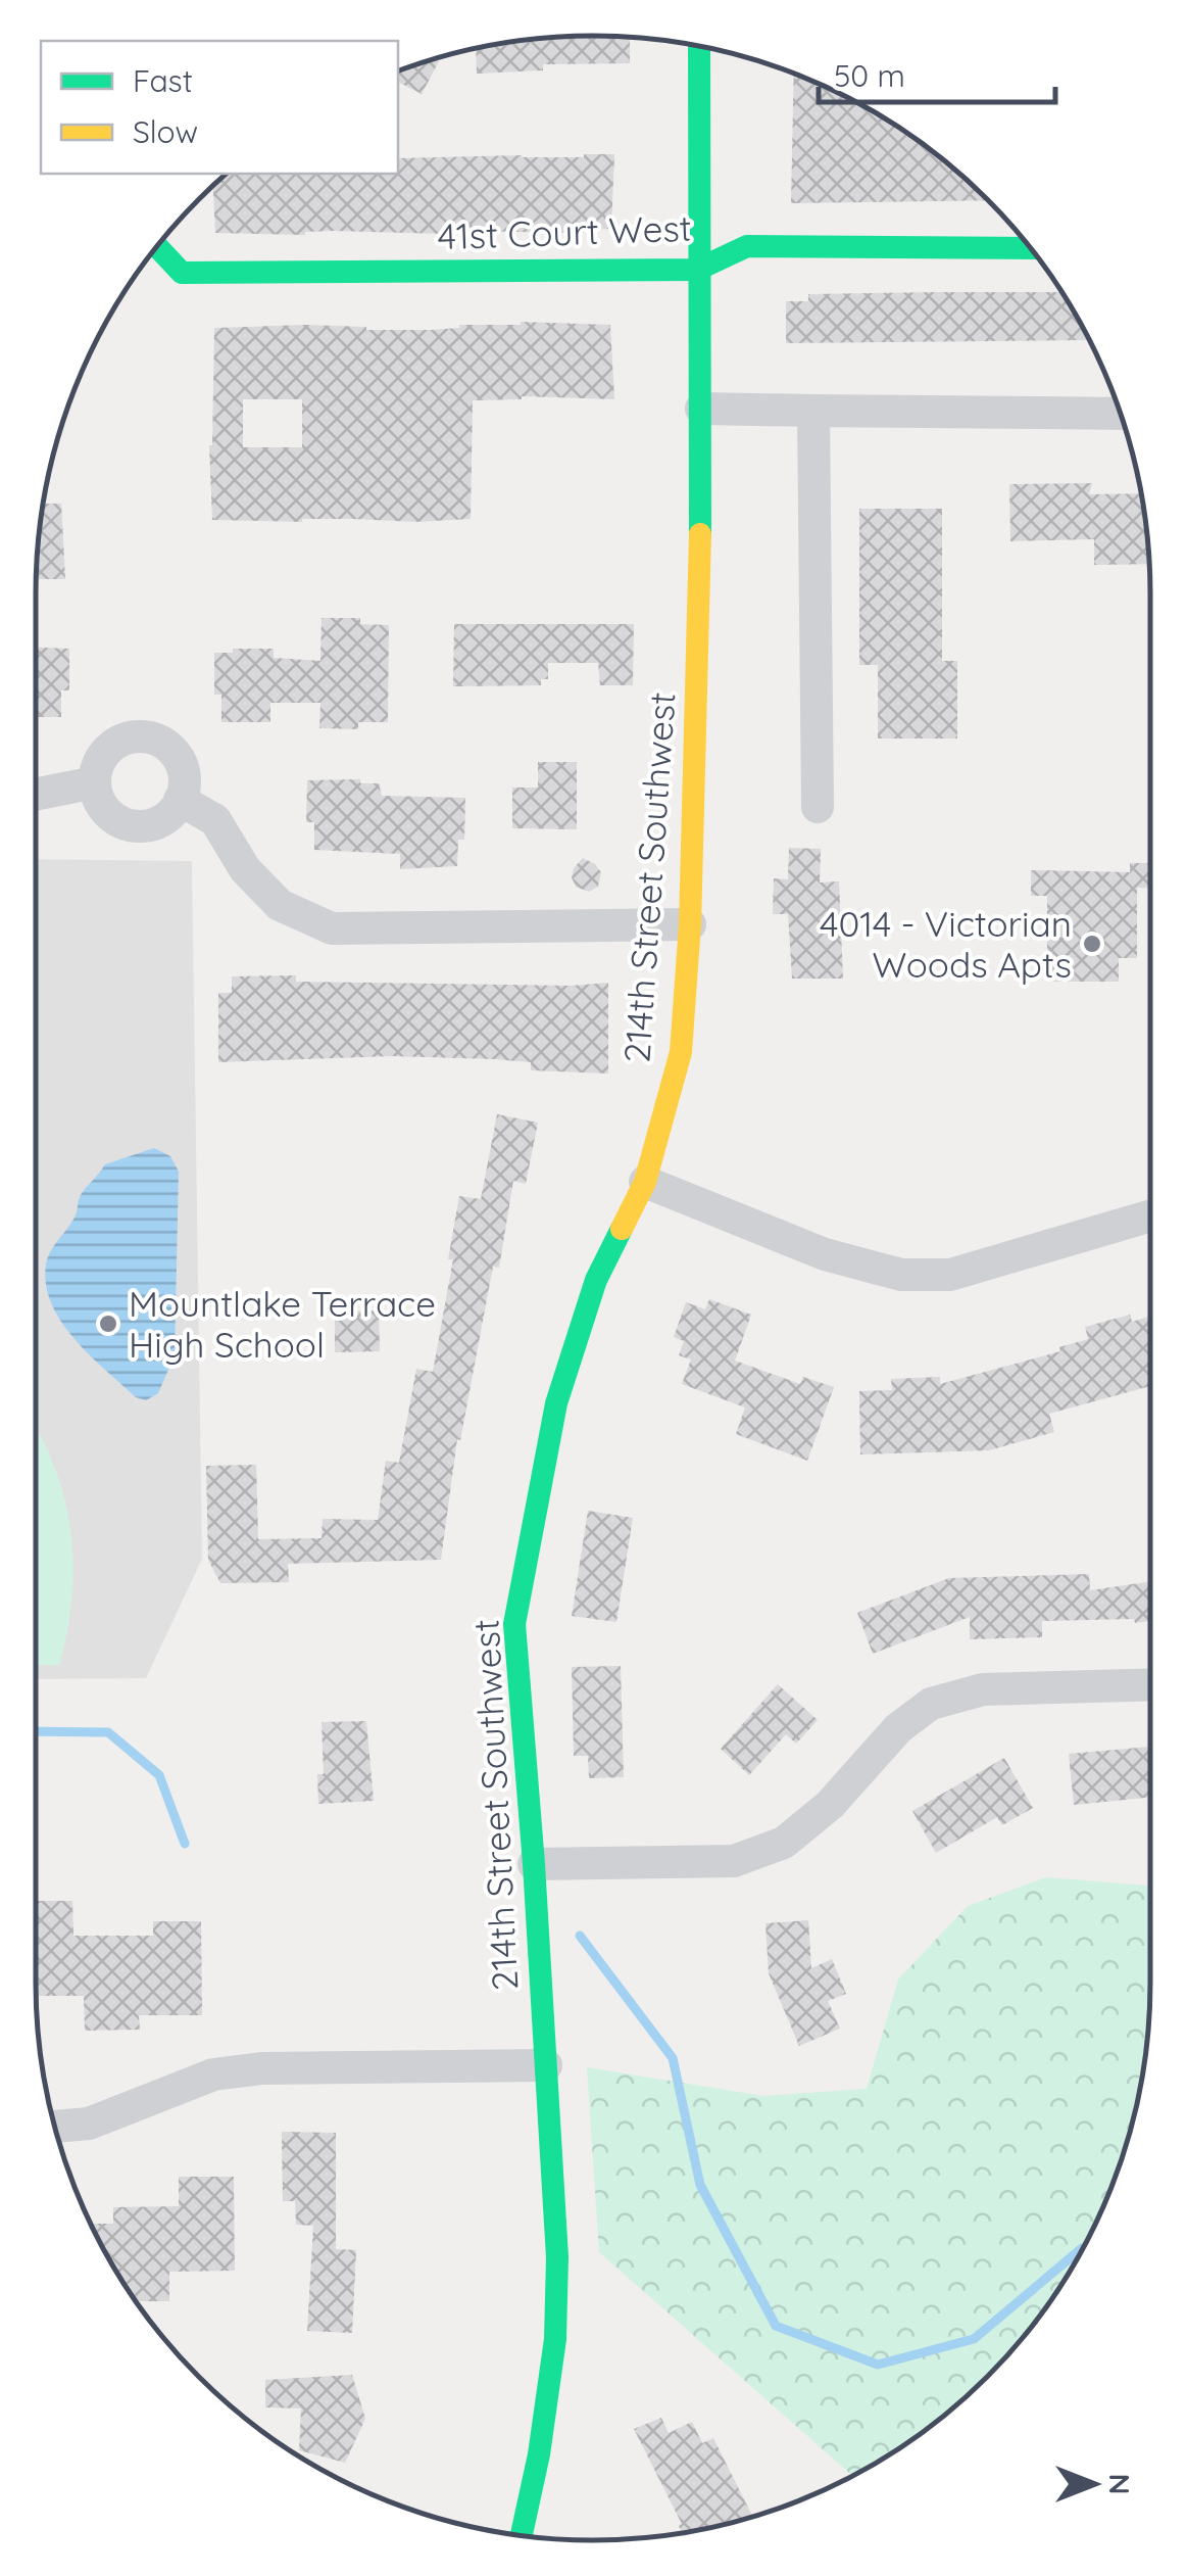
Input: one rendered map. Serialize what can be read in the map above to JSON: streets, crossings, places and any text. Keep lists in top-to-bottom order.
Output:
{
  "streets": {
    "street": ["41st Court West", "214th Street Southwest"]
  },
  "crossings": [
    ["41st Court West", "214th Street Southwest"]
  ],
  "places": ["4014 - Victorian Woods Apts", "Mountlake Terrace High School"],
  "legend": ["Fast", "Slow"],
  "scale_bar": "50 m",
  "north": "right"
}
